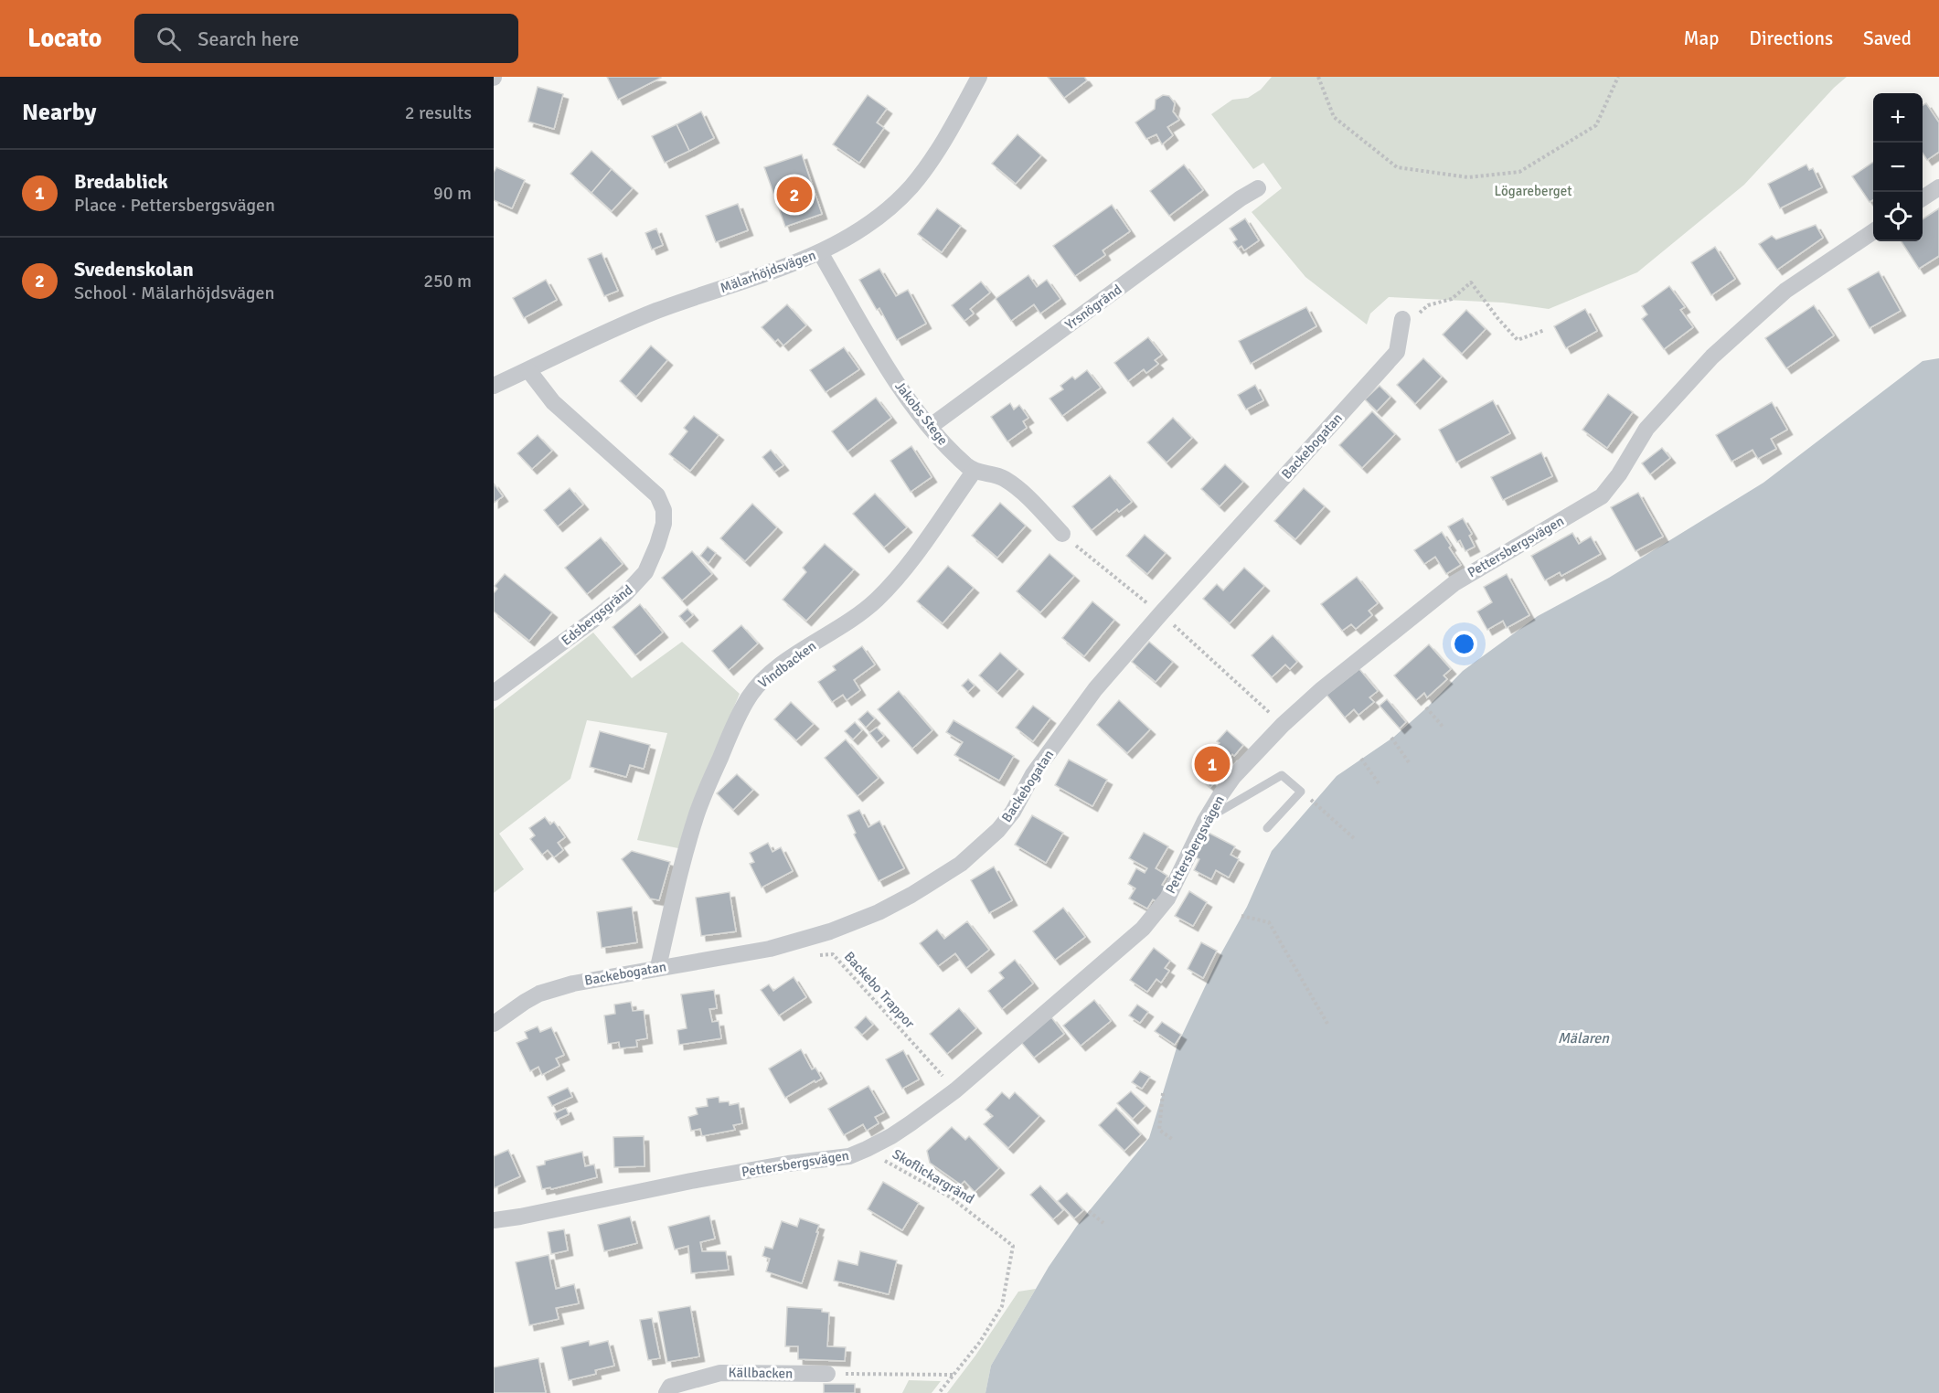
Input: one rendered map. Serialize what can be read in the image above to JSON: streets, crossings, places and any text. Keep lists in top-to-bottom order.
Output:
{
  "streets": {
    "street": [
      "Mälarhöjdsvägen",
      "Yrsnögränd",
      "Jakobs Stege",
      "Backebogatan",
      "Pettersbergsvägen",
      "Edsbergsgränd",
      "Vindbacken",
      "Källbacken"
    ],
    "path": ["Backebo Trappor", "Skoflickargränd"]
  },
  "crossings": [
    ["Mälarhöjdsvägen", "Jakobs Stege"],
    ["Mälarhöjdsvägen", "Edsbergsgränd"],
    ["Yrsnögränd", "Jakobs Stege"],
    ["Jakobs Stege", "Vindbacken"],
    ["Backebogatan", "Vindbacken"],
    ["Pettersbergsvägen", "Backebo Trappor"],
    ["Pettersbergsvägen", "Skoflickargränd"]
  ],
  "water": ["Mälaren"],
  "parks": ["Lögareberget"],
  "page": {
    "header": "Locato",
    "search": "Search here",
    "nav": ["Map", "Directions", "Saved"],
    "heading": ["Nearby", "2 results"],
    "map_buttons": ["+", "−"],
    "list": [
      {
        "mark": "1",
        "name": "Bredablick",
        "note": "Place · Pettersbergsvägen",
        "value": "90 m"
      },
      {
        "mark": "2",
        "name": "Svedenskolan",
        "note": "School · Mälarhöjdsvägen",
        "value": "250 m"
      }
    ],
    "pins": ["2", "1"]
  }
}
